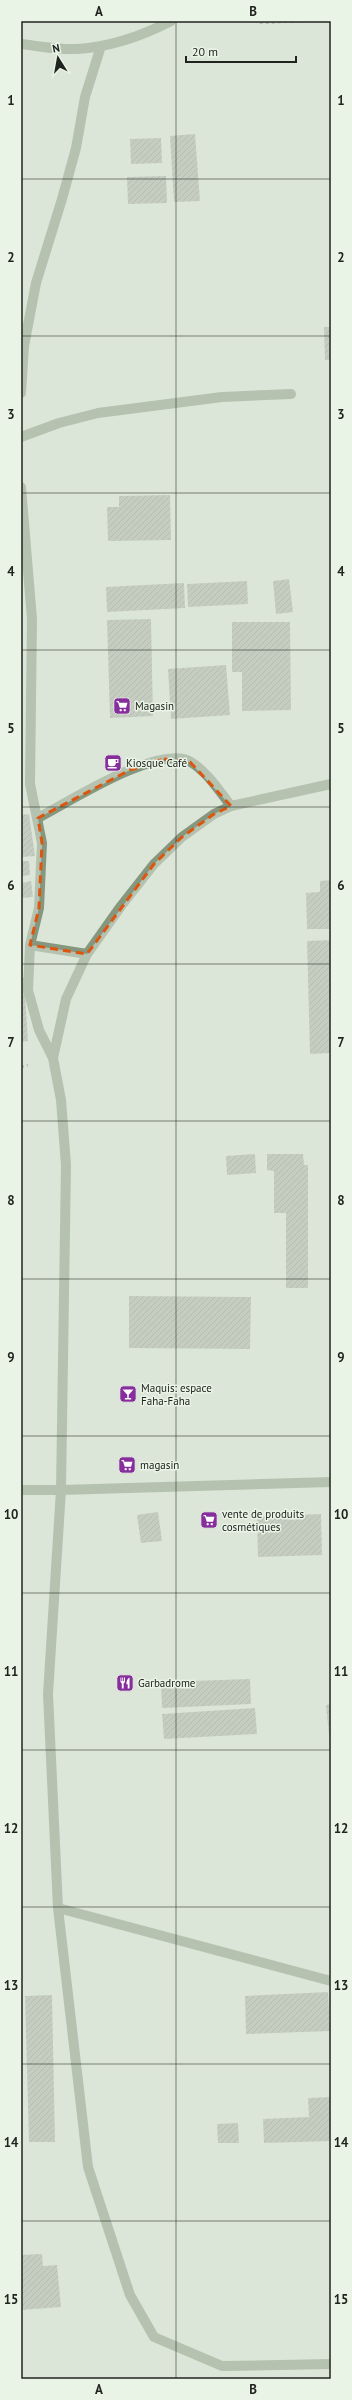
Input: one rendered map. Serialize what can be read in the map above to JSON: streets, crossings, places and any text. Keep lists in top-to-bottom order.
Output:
{
  "places": {
    "supermarket": ["Magasin", "magasin", "vente de produits cosmétiques"],
    "cafe": ["Kiosque Café"],
    "bar": ["Maquis: espace Faha-Faha"],
    "restaurant": ["Garbadrome"]
  },
  "scale_bar": "20 m",
  "north": "top",
  "grid": {
    "columns": ["A", "B"],
    "rows": [
      "1",
      "2",
      "3",
      "4",
      "5",
      "6",
      "7",
      "8",
      "9",
      "10",
      "11",
      "12",
      "13",
      "14",
      "15"
    ]
  }
}
